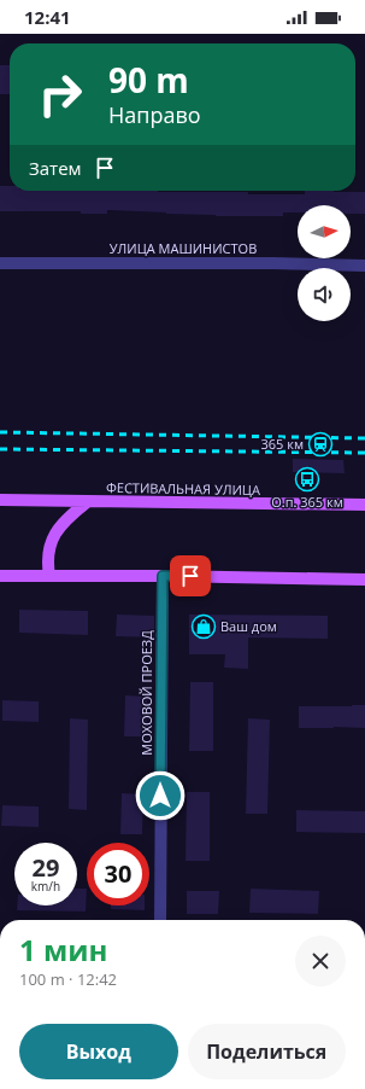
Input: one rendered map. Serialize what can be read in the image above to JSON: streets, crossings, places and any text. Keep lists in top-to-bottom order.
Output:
{
  "streets": {
    "main road": ["ФЕСТИВАЛЬНАЯ УЛИЦА"],
    "street": ["УЛИЦА МАШИНИСТОВ", "МОХОВОЙ ПРОЕЗД"]
  },
  "places": {
    "station": ["365 км"],
    "bus stop": ["О.п. 365 км"],
    "shop": ["Ваш дом"]
  },
  "north": "right",
  "page": {
    "status": "12:41",
    "turn": ["90 m", "Направо"],
    "then": "Затем",
    "speed": "29 km/h",
    "limit": "30",
    "heading": ["1 мин", "100 m · 12:42"],
    "buttons": ["Выход", "Поделиться"]
  }
}
